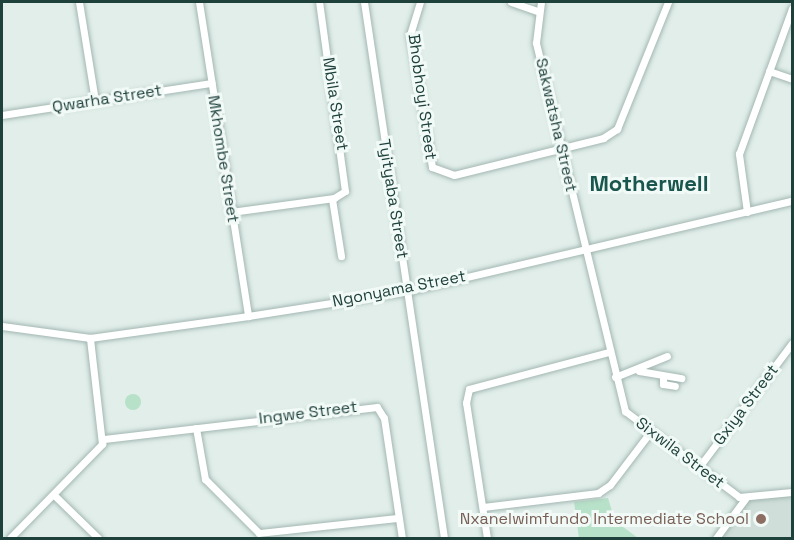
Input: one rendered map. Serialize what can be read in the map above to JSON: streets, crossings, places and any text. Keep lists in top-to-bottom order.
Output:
{
  "streets": {
    "street": [
      "Bhobhoyi Street",
      "Qwarha Street",
      "Mbila Street",
      "Sakwatsha Street",
      "Mkhombe Street",
      "Tyityaba Street",
      "Ngonyama Street",
      "Gxiya Street",
      "Ingwe Street",
      "Sixwila Street"
    ]
  },
  "crossings": [
    ["Bhobhoyi Street", "Sakwatsha Street"],
    ["Qwarha Street", "Mkhombe Street"],
    ["Sakwatsha Street", "Ngonyama Street"],
    ["Sakwatsha Street", "Sixwila Street"],
    ["Mkhombe Street", "Ngonyama Street"],
    ["Tyityaba Street", "Ngonyama Street"],
    ["Ngonyama Street", "Sixwila Street"],
    ["Gxiya Street", "Sixwila Street"]
  ],
  "districts": ["Motherwell"],
  "places": ["Nxanelwimfundo Intermediate School"]
}
